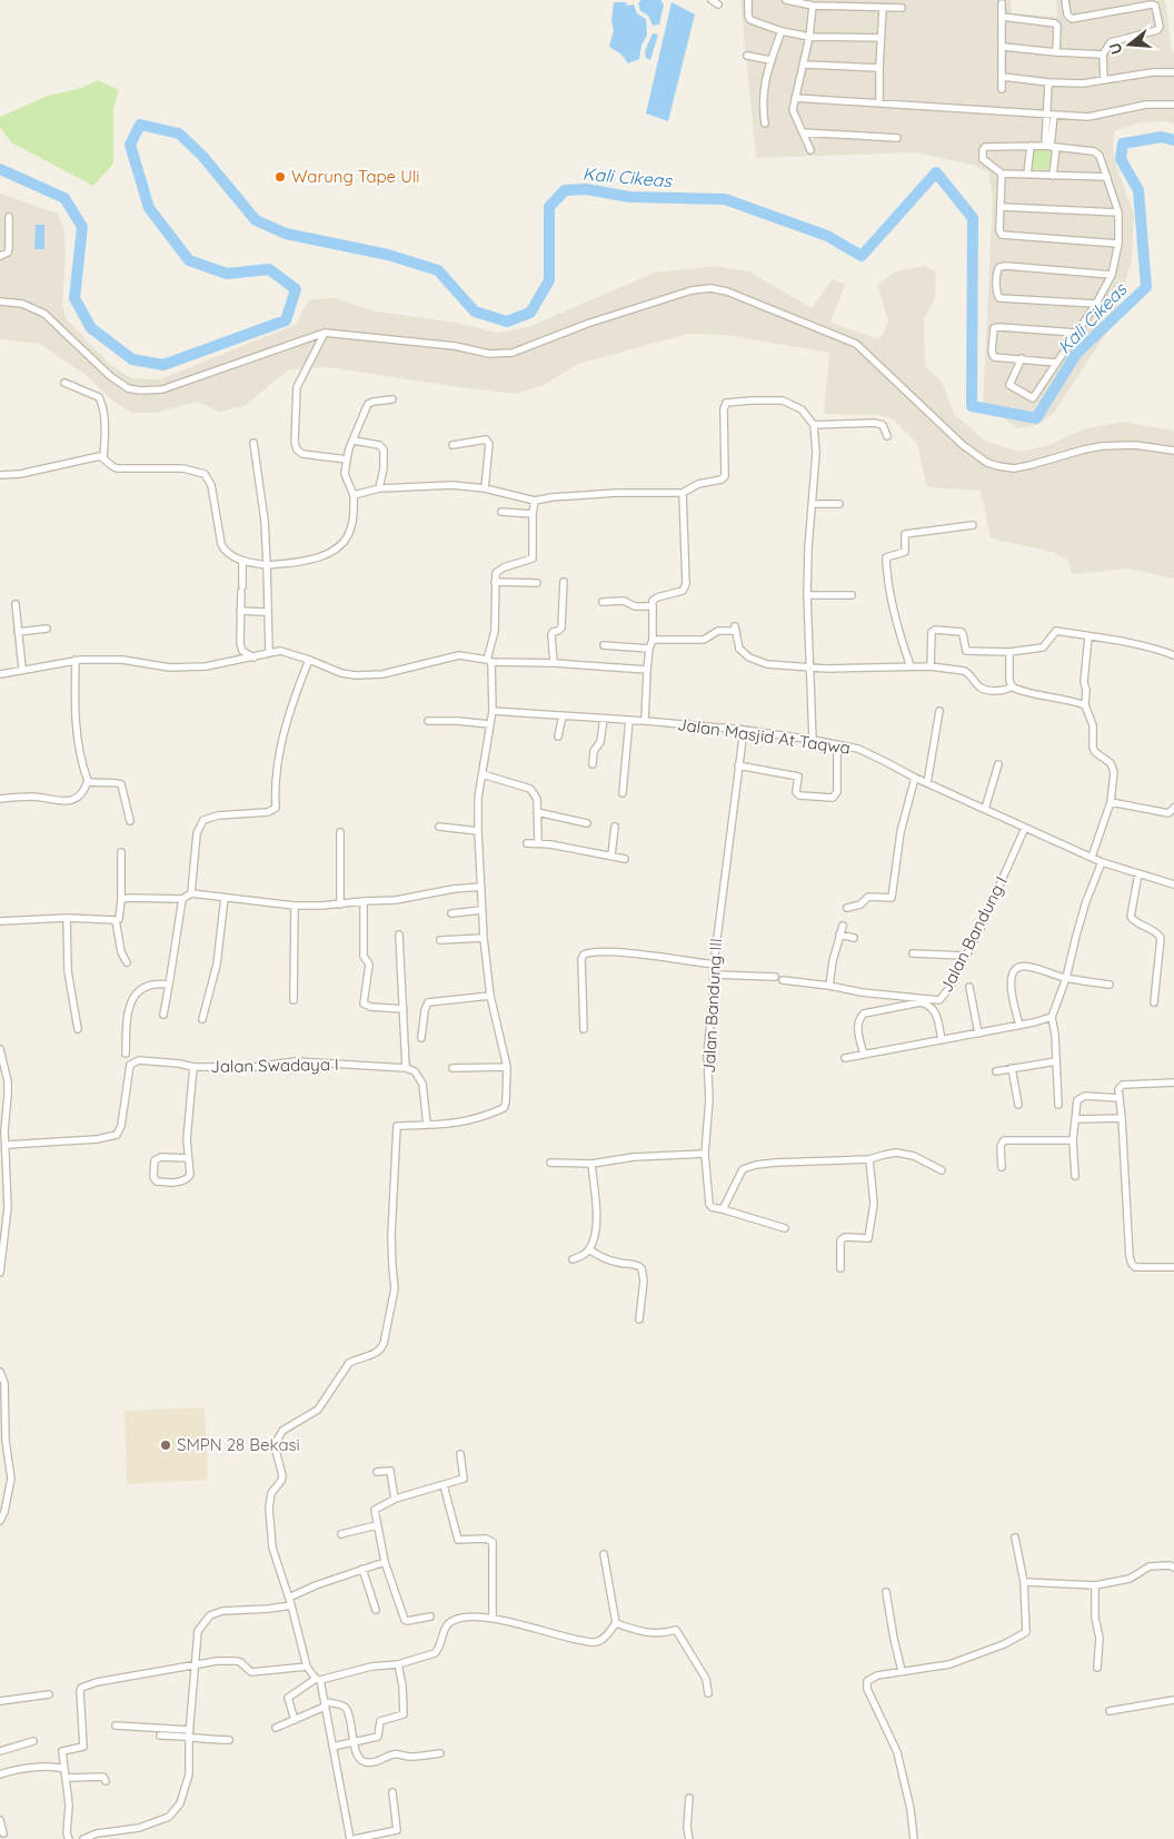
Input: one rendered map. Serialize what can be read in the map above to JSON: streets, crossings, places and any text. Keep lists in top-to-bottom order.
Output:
{
  "streets": {
    "street": [
      "Jalan Masjid At Taqwa",
      "Jalan Bandung I",
      "Jalan Bandung III",
      "Jalan Swadaya I"
    ]
  },
  "crossings": [
    ["Jalan Masjid At Taqwa", "Jalan Bandung I"],
    ["Jalan Masjid At Taqwa", "Jalan Bandung III"]
  ],
  "water": ["Kali Cikeas"],
  "places": ["Warung Tape Uli", "SMPN 28 Bekasi"],
  "north": "left"
}
